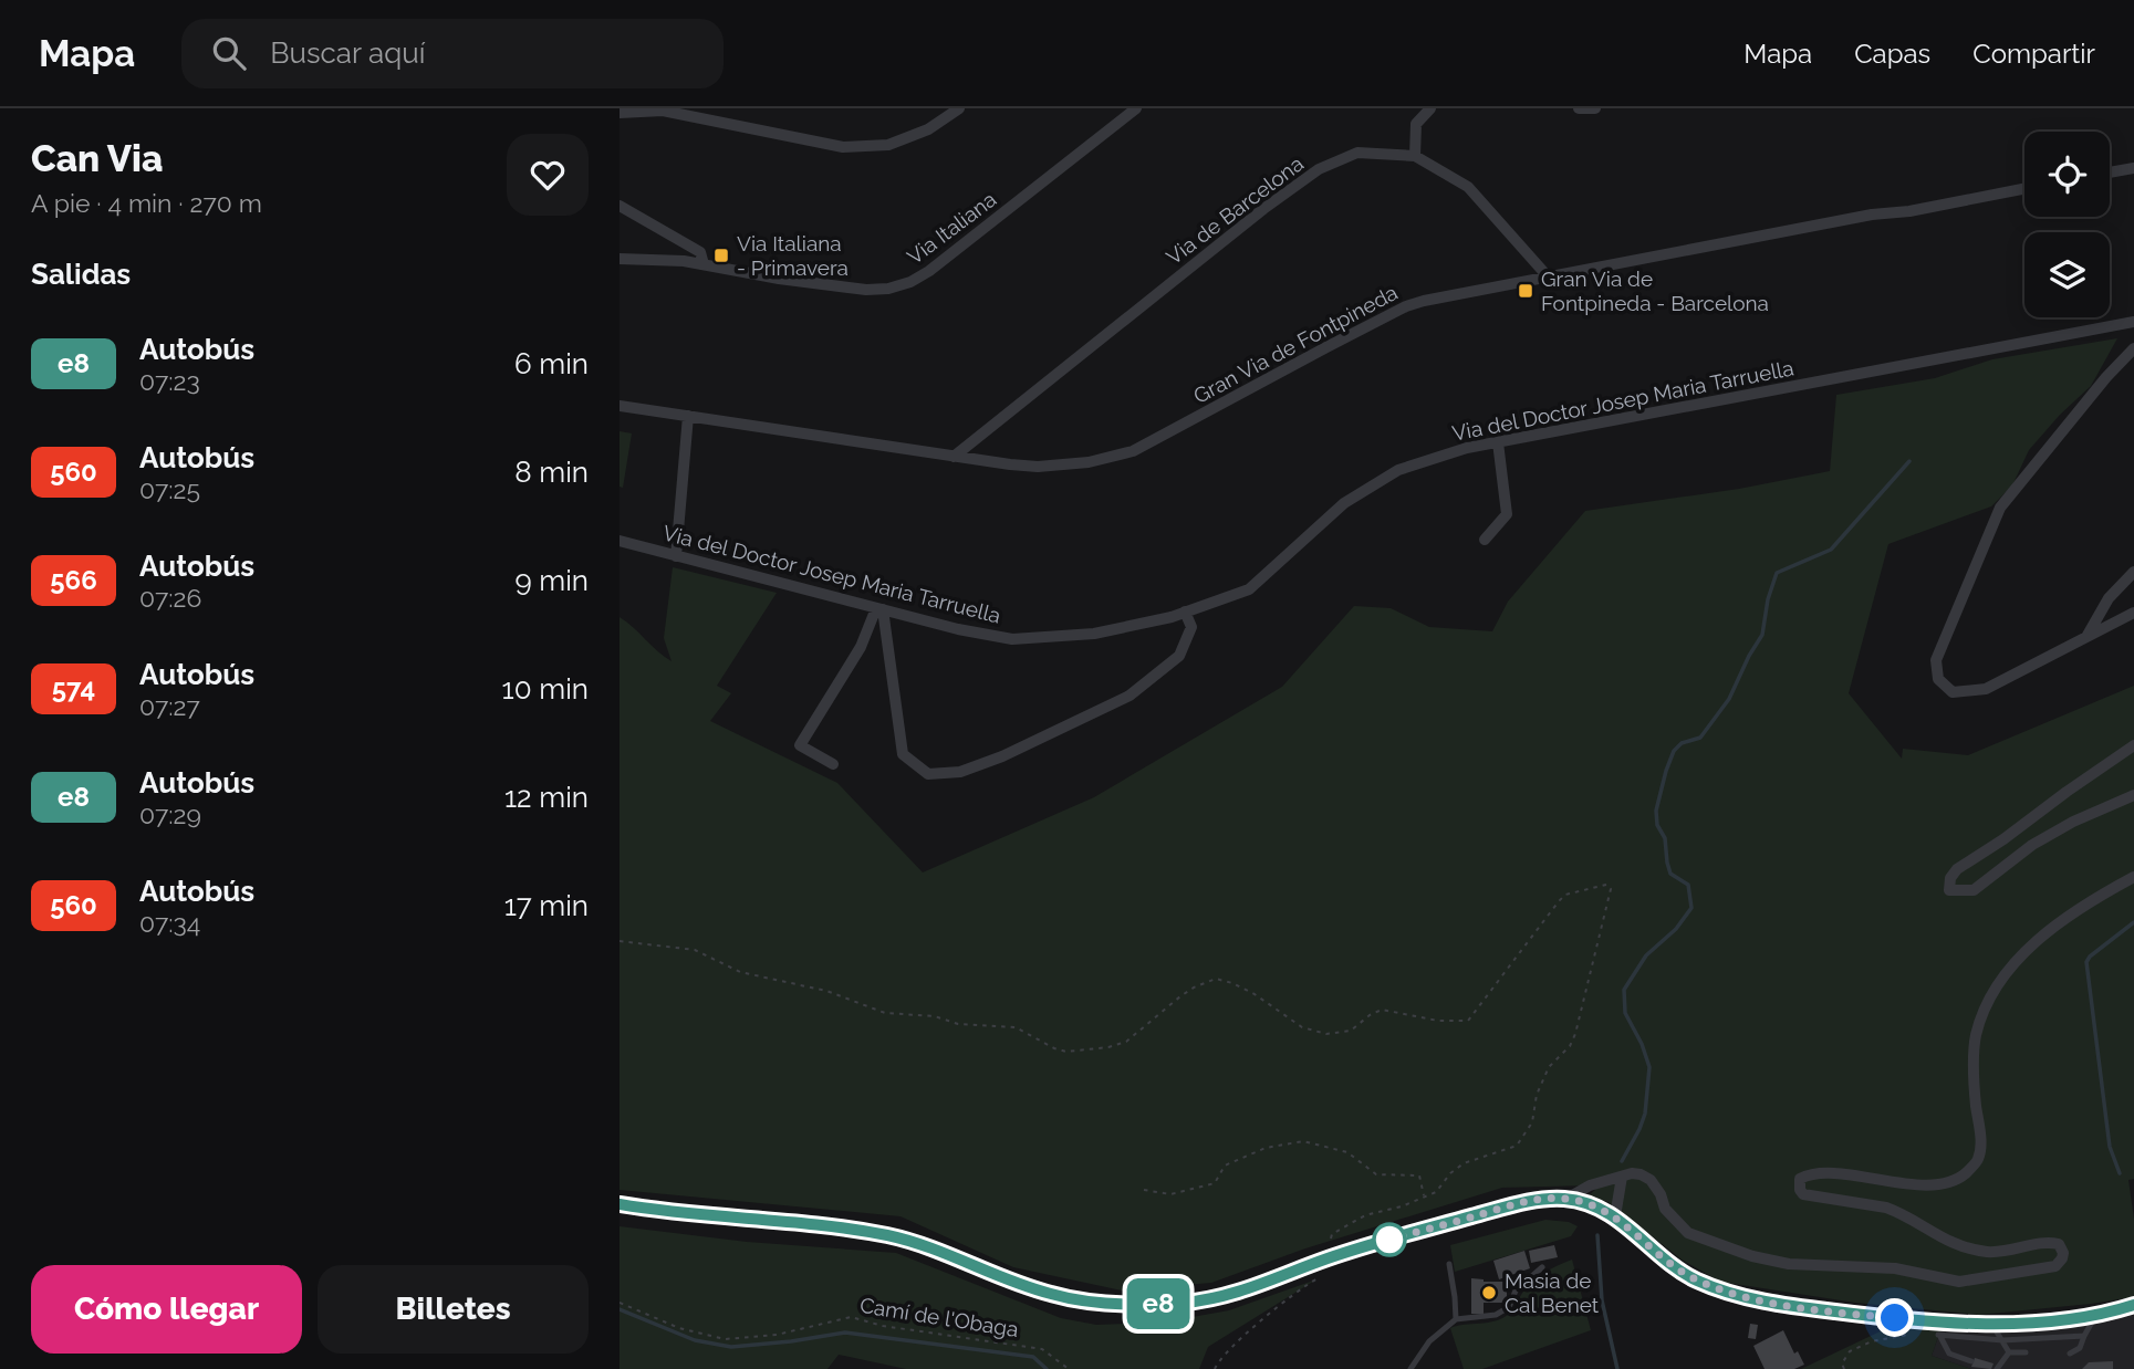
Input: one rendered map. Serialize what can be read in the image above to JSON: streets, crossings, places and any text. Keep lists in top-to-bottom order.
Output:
{
  "streets": {
    "street": [
      "Via de Barcelona",
      "Via Italiana",
      "Gran Via de Fontpineda",
      "Via del Doctor Josep Maria Tarruella"
    ],
    "path": ["Camí de l'Obaga"]
  },
  "crossings": [
    ["Via de Barcelona", "Gran Via de Fontpineda"]
  ],
  "places": {
    "transit": ["Via Italiana - Primavera", "Gran Via de Fontpineda - Barcelona"],
    "other": ["Masia de Cal Benet"]
  },
  "lines": ["bus line e8"],
  "page": {
    "header": "Mapa",
    "search": "Buscar aquí",
    "nav": ["Mapa", "Capas", "Compartir"],
    "heading": [
      ["Can Via", "A pie · 4 min · 270 m"],
      "Salidas"
    ],
    "on_map": "e8",
    "list": [
      {
        "mark": "e8",
        "name": "Autobús",
        "note": "07:23",
        "value": "6 min"
      },
      {
        "mark": "560",
        "name": "Autobús",
        "note": "07:25",
        "value": "8 min"
      },
      {
        "mark": "566",
        "name": "Autobús",
        "note": "07:26",
        "value": "9 min"
      },
      {
        "mark": "574",
        "name": "Autobús",
        "note": "07:27",
        "value": "10 min"
      },
      {
        "mark": "e8",
        "name": "Autobús",
        "note": "07:29",
        "value": "12 min"
      },
      {
        "mark": "560",
        "name": "Autobús",
        "note": "07:34",
        "value": "17 min"
      }
    ],
    "buttons": ["Cómo llegar", "Billetes"]
  }
}
